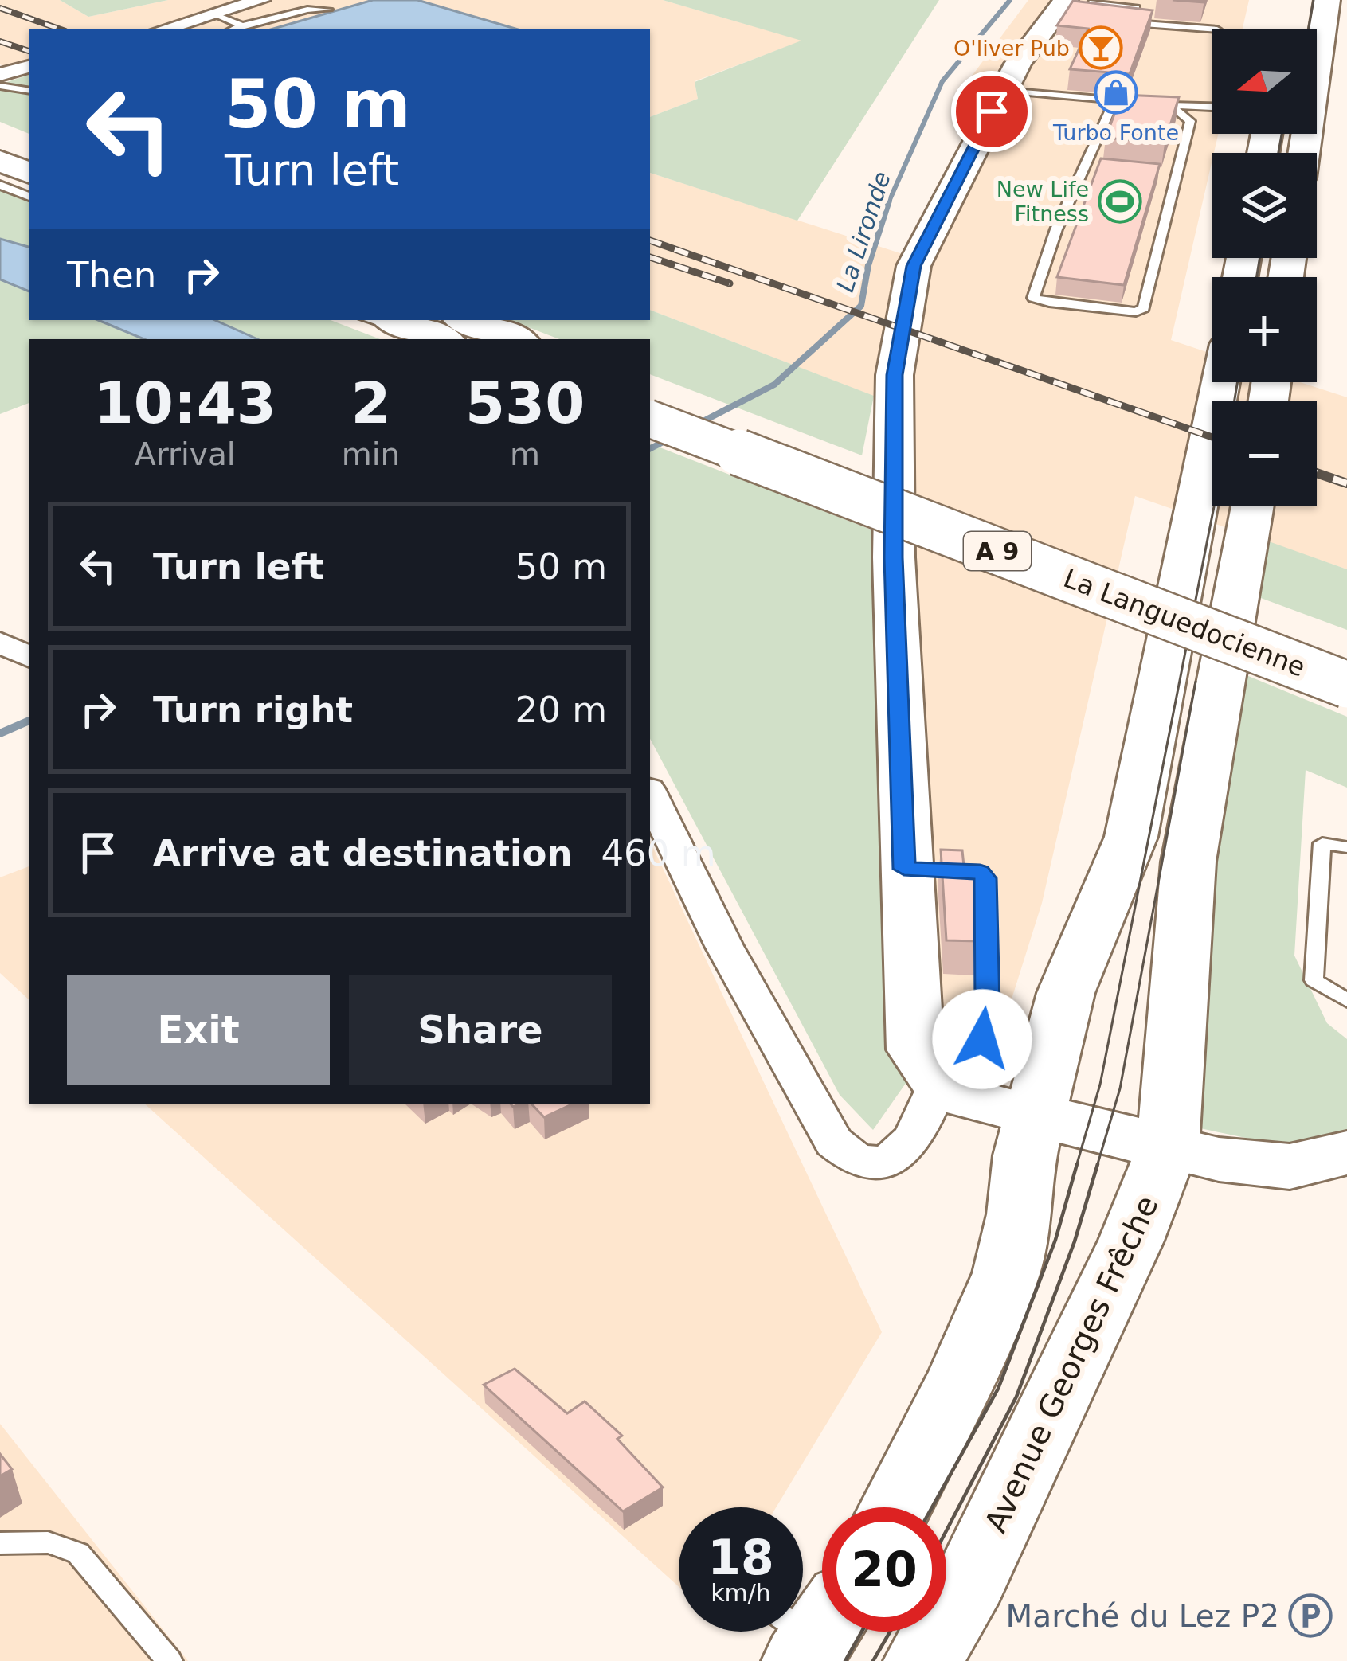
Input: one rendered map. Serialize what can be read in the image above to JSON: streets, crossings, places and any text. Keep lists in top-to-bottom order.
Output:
{
  "streets": {
    "main road": ["A 9", "La Languedocienne", "Avenue Georges Frêche"]
  },
  "water": ["La Lironde"],
  "places": {
    "bar": ["O'liver Pub"],
    "shop": ["Turbo Fonte"],
    "sports": ["New Life Fitness"],
    "parking": ["Marché du Lez P2"]
  },
  "north": "left",
  "page": {
    "map_buttons": ["+", "−"],
    "turn": ["50 m", "Turn left"],
    "then": "Then",
    "eta": [
      "10:43",
      "Arrival",
      "2",
      "min",
      "530",
      "m"
    ],
    "list": [
      {
        "name": "Turn left",
        "value": "50 m"
      },
      {
        "name": "Turn right",
        "value": "20 m"
      },
      {
        "name": "Arrive at destination",
        "value": "460 m"
      }
    ],
    "buttons": ["Exit", "Share"],
    "speed": "18 km/h",
    "limit": "20"
  }
}
